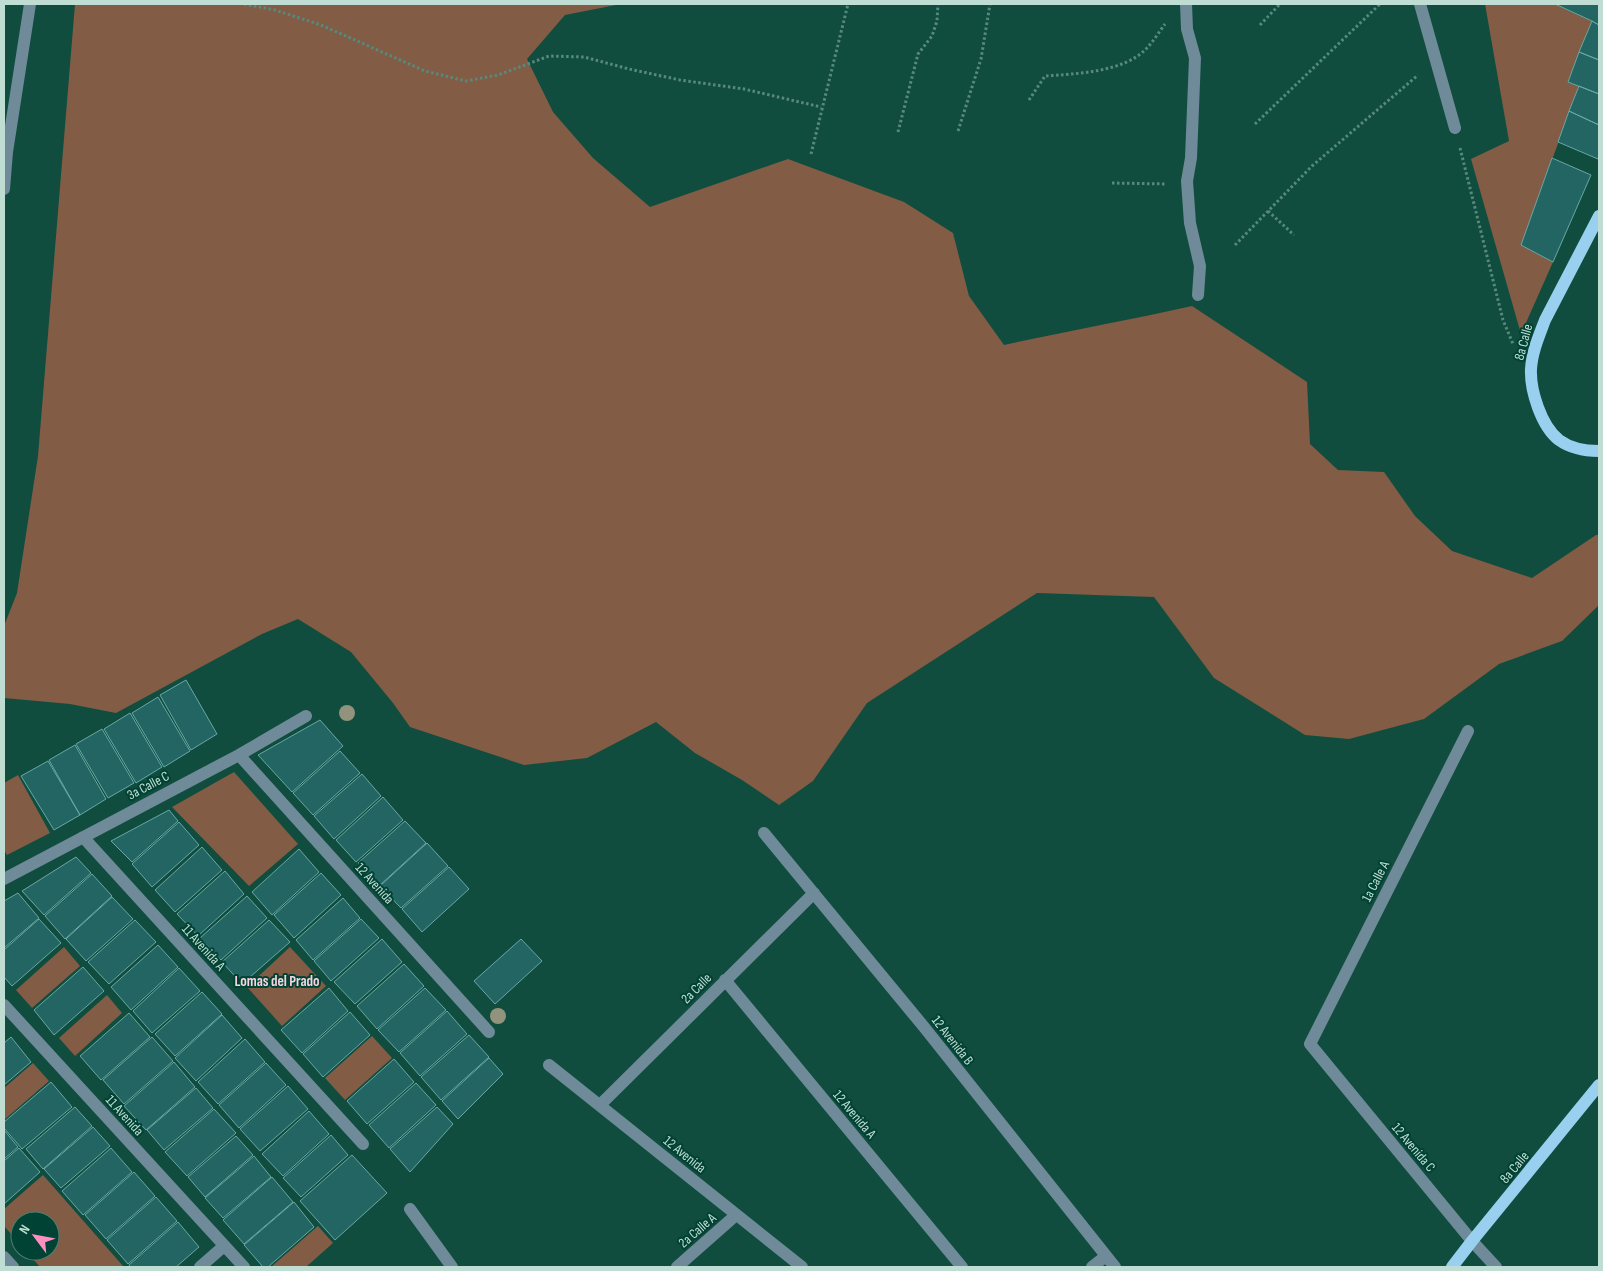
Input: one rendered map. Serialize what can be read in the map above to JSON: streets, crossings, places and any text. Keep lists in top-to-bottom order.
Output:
{
  "streets": {
    "main road": ["8a Calle"],
    "street": [
      "3a Calle C",
      "1a Calle A",
      "12 Avenida",
      "11 Avenida A",
      "2a Calle",
      "12 Avenida B",
      "12 Avenida A",
      "11 Avenida",
      "12 Avenida C",
      "2a Calle A"
    ]
  },
  "crossings": [
    ["8a Calle", "12 Avenida C"],
    ["3a Calle C", "12 Avenida"],
    ["3a Calle C", "11 Avenida A"],
    ["1a Calle A", "12 Avenida C"],
    ["12 Avenida", "2a Calle"],
    ["12 Avenida", "2a Calle A"],
    ["2a Calle", "12 Avenida B"],
    ["2a Calle", "12 Avenida A"]
  ],
  "districts": ["Lomas del Prado"],
  "north": "top left"
}
